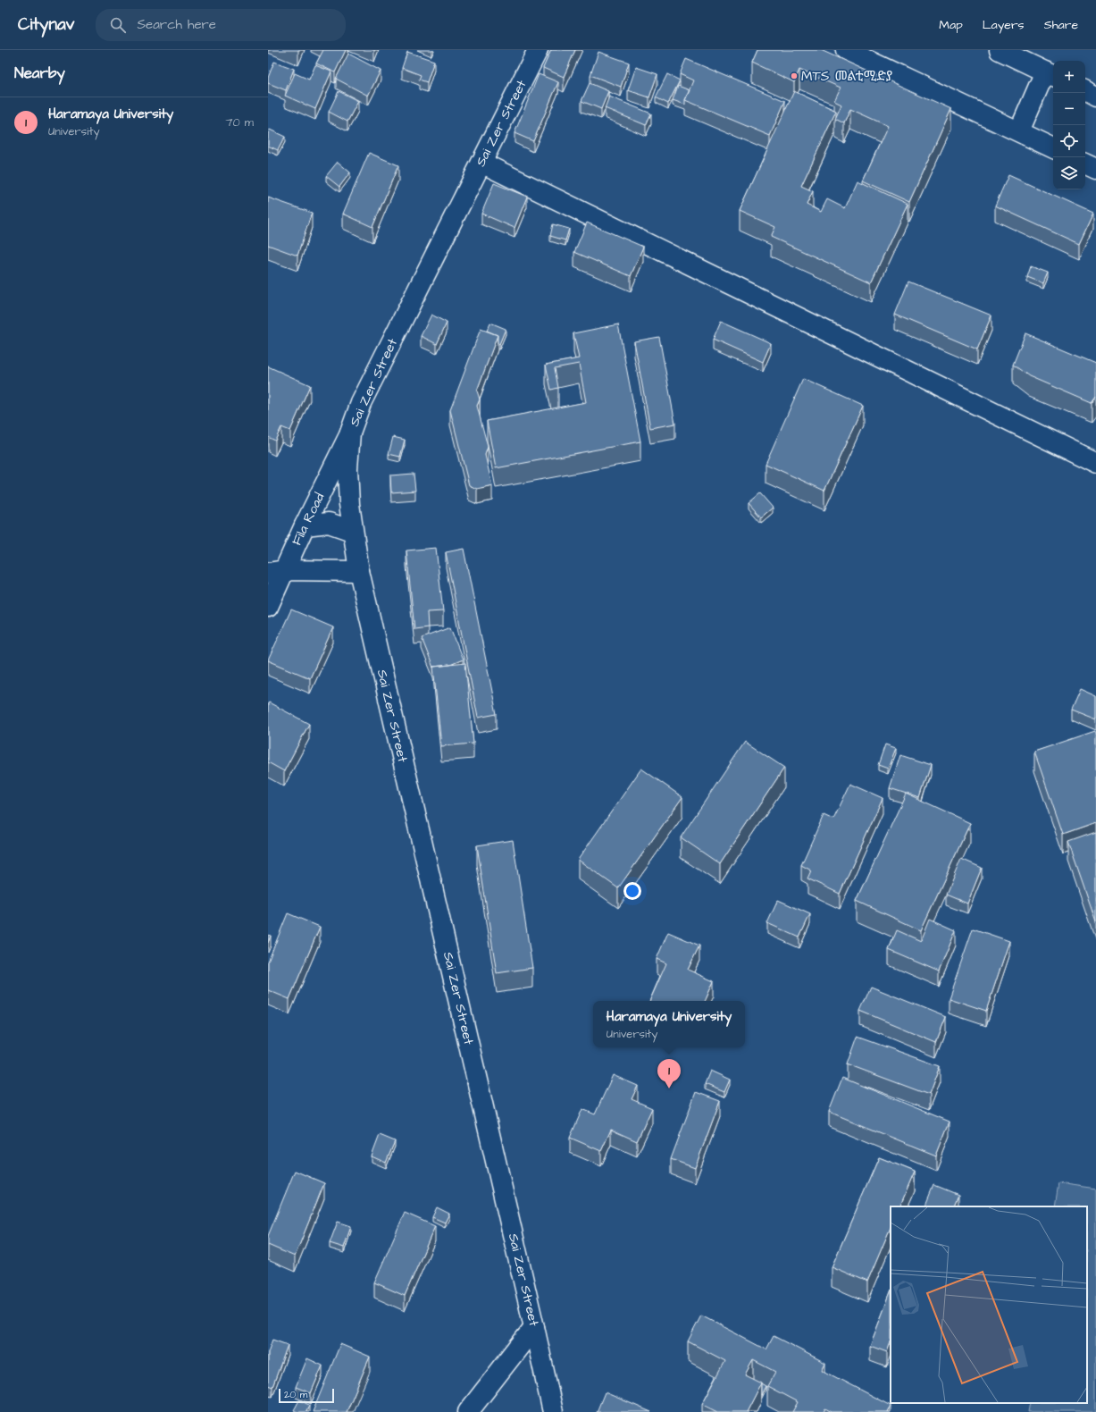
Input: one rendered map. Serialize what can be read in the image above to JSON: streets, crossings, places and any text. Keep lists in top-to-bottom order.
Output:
{
  "streets": {
    "main road": ["Sai Zer Street", "Fila Road"]
  },
  "crossings": [
    ["Sai Zer Street", "Fila Road"]
  ],
  "places": ["MTS መልቲሚድያ"],
  "scale_bar": "20 m",
  "page": {
    "header": "Citynav",
    "search": "Search here",
    "nav": ["Map", "Layers", "Share"],
    "heading": "Nearby",
    "map_buttons": ["+", "−"],
    "list": [
      {
        "mark": "1",
        "name": "Haramaya University",
        "note": "University",
        "value": "70 m"
      }
    ],
    "popup": ["Haramaya University", "University"],
    "pins": "1",
    "scale": "20 m"
  }
}
